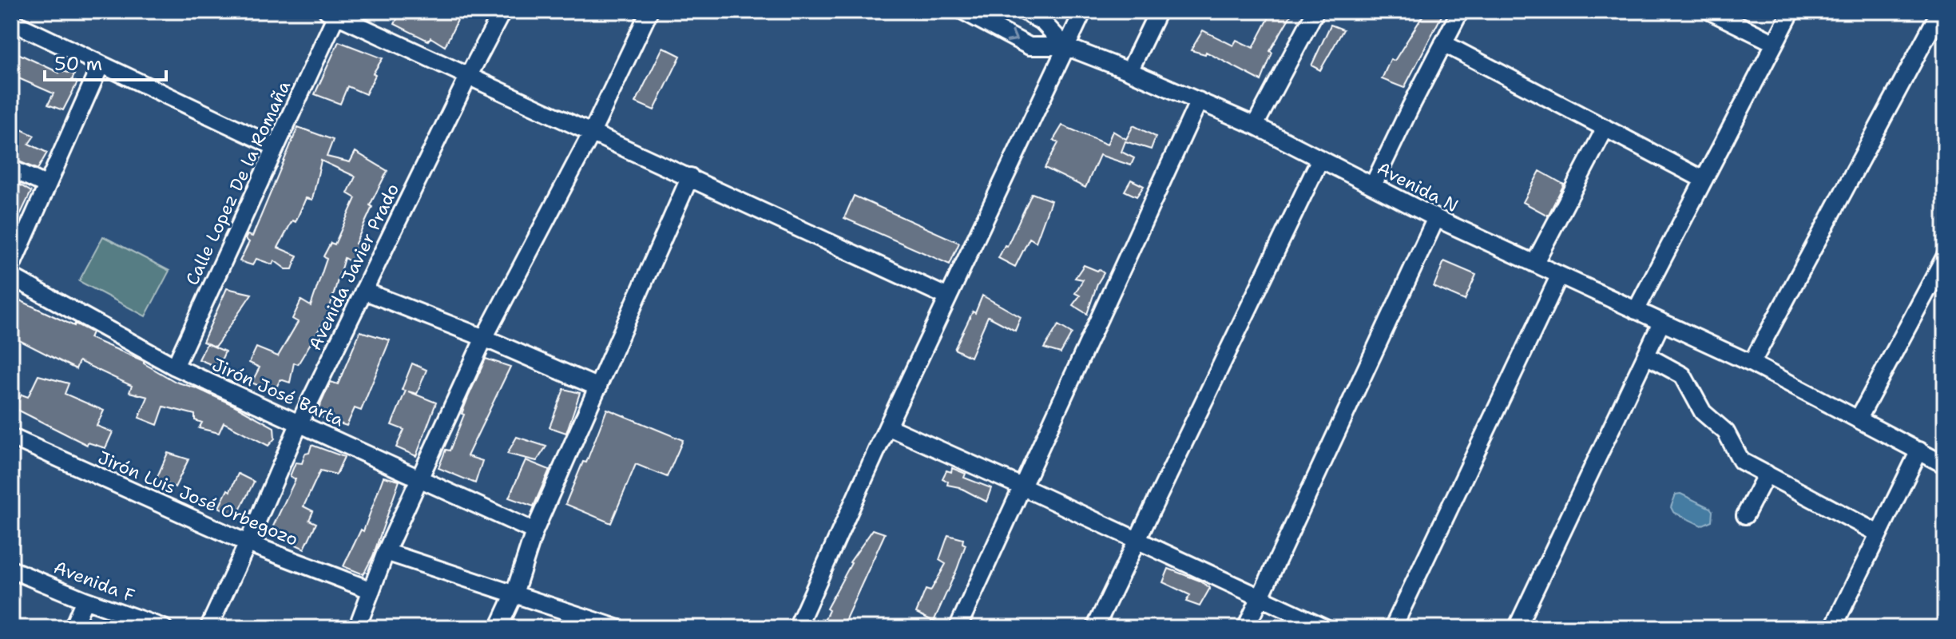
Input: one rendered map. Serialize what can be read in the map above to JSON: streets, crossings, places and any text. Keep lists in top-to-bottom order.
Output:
{
  "streets": {
    "street": [
      "Calle Lopez De la Romaña",
      "Avenida N",
      "Avenida Javier Prado",
      "Jirón José Barta",
      "Jirón Luis José Orbegozo",
      "Avenida F"
    ]
  },
  "crossings": [
    ["Calle Lopez De la Romaña", "Jirón José Barta"],
    ["Avenida Javier Prado", "Jirón José Barta"],
    ["Avenida Javier Prado", "Jirón Luis José Orbegozo"]
  ],
  "scale_bar": "50 m"
}
